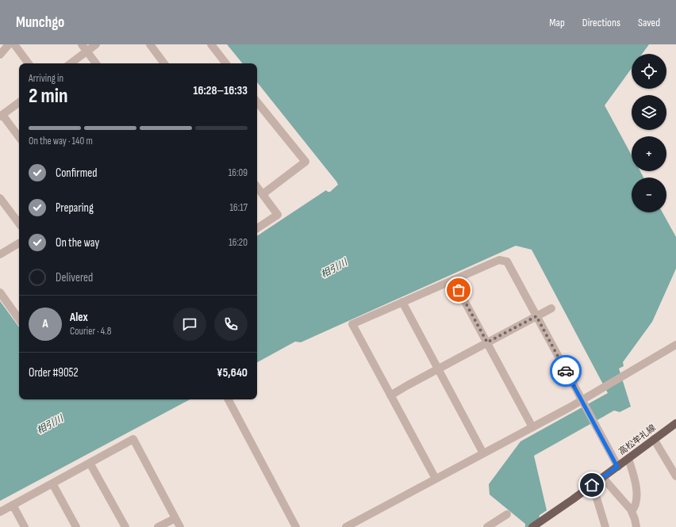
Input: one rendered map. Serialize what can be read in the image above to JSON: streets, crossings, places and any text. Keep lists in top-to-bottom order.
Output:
{
  "streets": {
    "main road": ["高松牟礼線"]
  },
  "water": ["相引川"],
  "page": {
    "header": "Munchgo",
    "nav": ["Map", "Directions", "Saved"],
    "map_buttons": ["+", "−"],
    "heading": ["2 min", "Arriving in", "16:28–16:33"],
    "panel": [
      "Alex",
      "Courier · 4.8",
      "Order #9052",
      "¥5,640"
    ],
    "bar": "On the way · 140 m",
    "list": [
      ["Confirmed", "16:09"],
      ["Preparing", "16:17"],
      ["On the way", "16:20"],
      "Delivered"
    ],
    "round": "A"
  }
}
